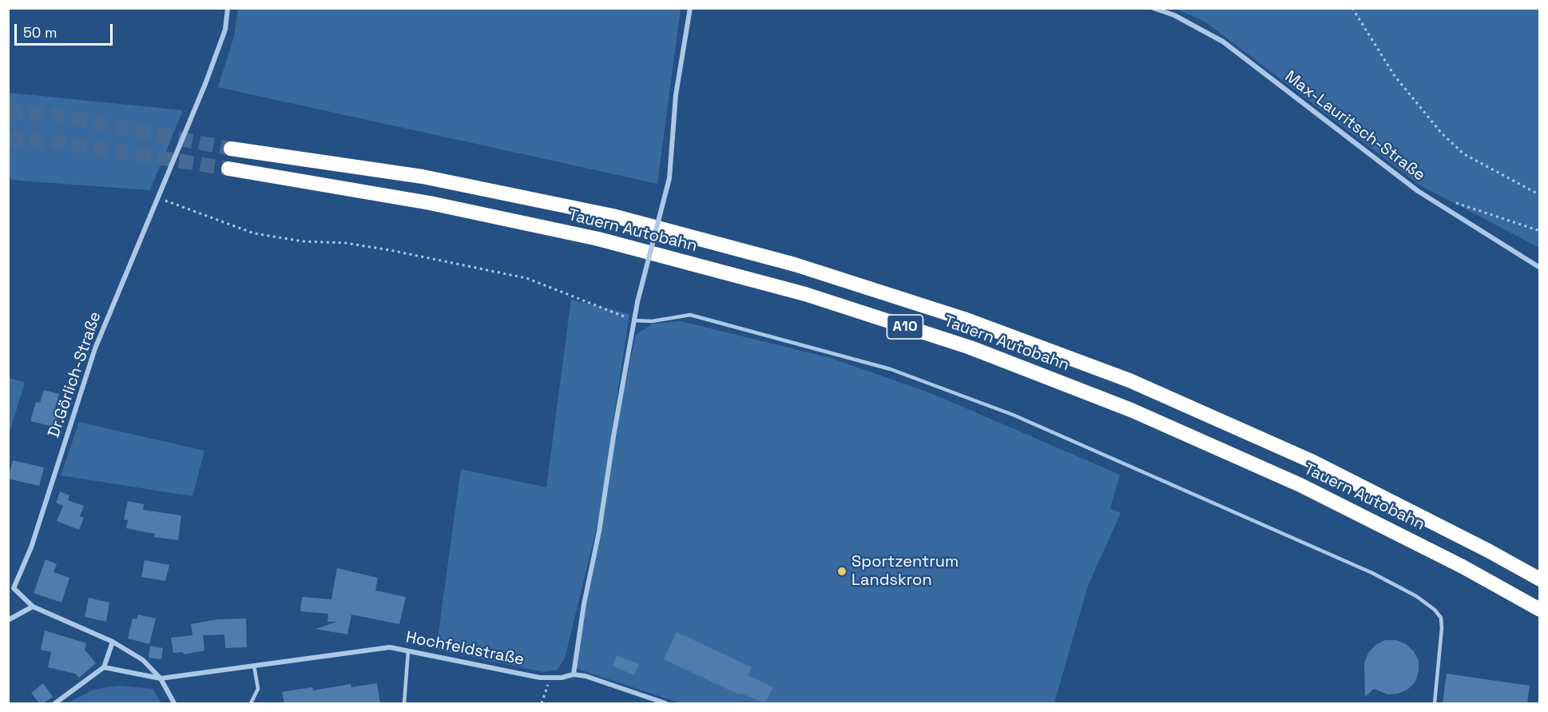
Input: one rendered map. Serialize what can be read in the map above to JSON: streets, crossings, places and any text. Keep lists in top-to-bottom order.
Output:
{
  "streets": {
    "highway": ["Tauern Autobahn", "A10"],
    "street": ["Max-Lauritsch-Straße", "Dr.Görlich-Straße", "Hochfeldstraße"]
  },
  "places": ["Sportzentrum Landskron"],
  "scale_bar": "50 m"
}
